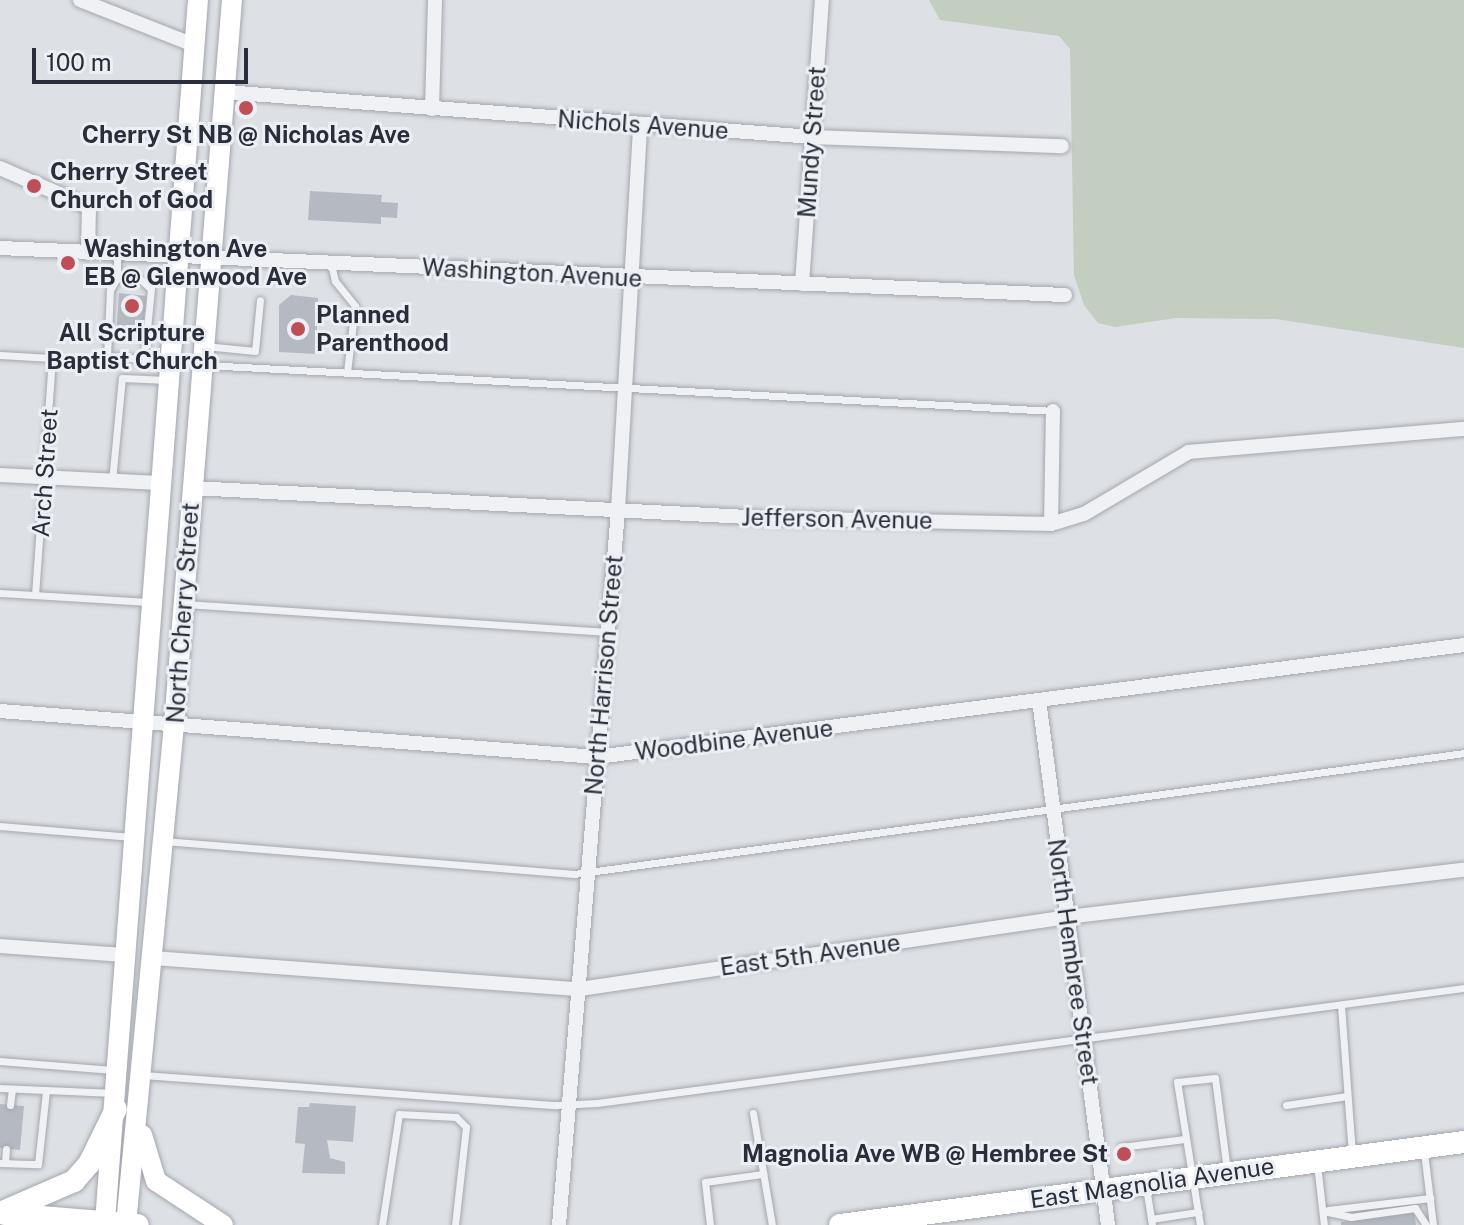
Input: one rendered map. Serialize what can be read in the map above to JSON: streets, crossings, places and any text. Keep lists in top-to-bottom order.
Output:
{
  "streets": {
    "main road": ["North Cherry Street", "East Magnolia Avenue"],
    "street": [
      "Nichols Avenue",
      "Mundy Street",
      "Washington Avenue",
      "Jefferson Avenue",
      "North Harrison Street",
      "Woodbine Avenue",
      "East 5th Avenue",
      "North Hembree Street"
    ],
    "lane": ["Arch Street"]
  },
  "crossings": [
    ["Nichols Avenue", "Mundy Street"],
    ["Nichols Avenue", "North Cherry Street"],
    ["Nichols Avenue", "North Harrison Street"],
    ["Mundy Street", "Washington Avenue"],
    ["Washington Avenue", "North Cherry Street"],
    ["Washington Avenue", "North Harrison Street"],
    ["Jefferson Avenue", "North Cherry Street"],
    ["Jefferson Avenue", "North Harrison Street"],
    ["North Cherry Street", "Woodbine Avenue"],
    ["North Cherry Street", "East 5th Avenue"],
    ["North Harrison Street", "Woodbine Avenue"],
    ["North Harrison Street", "East 5th Avenue"],
    ["Woodbine Avenue", "North Hembree Street"],
    ["East 5th Avenue", "North Hembree Street"],
    ["North Hembree Street", "East Magnolia Avenue"]
  ],
  "places": [
    "Cherry St NB @ Nicholas Ave",
    "Cherry Street Church of God",
    "Washington Ave EB @ Glenwood Ave",
    "All Scripture Baptist Church",
    "Planned Parenthood",
    "Magnolia Ave WB @ Hembree St"
  ],
  "scale_bar": "100 m"
}
